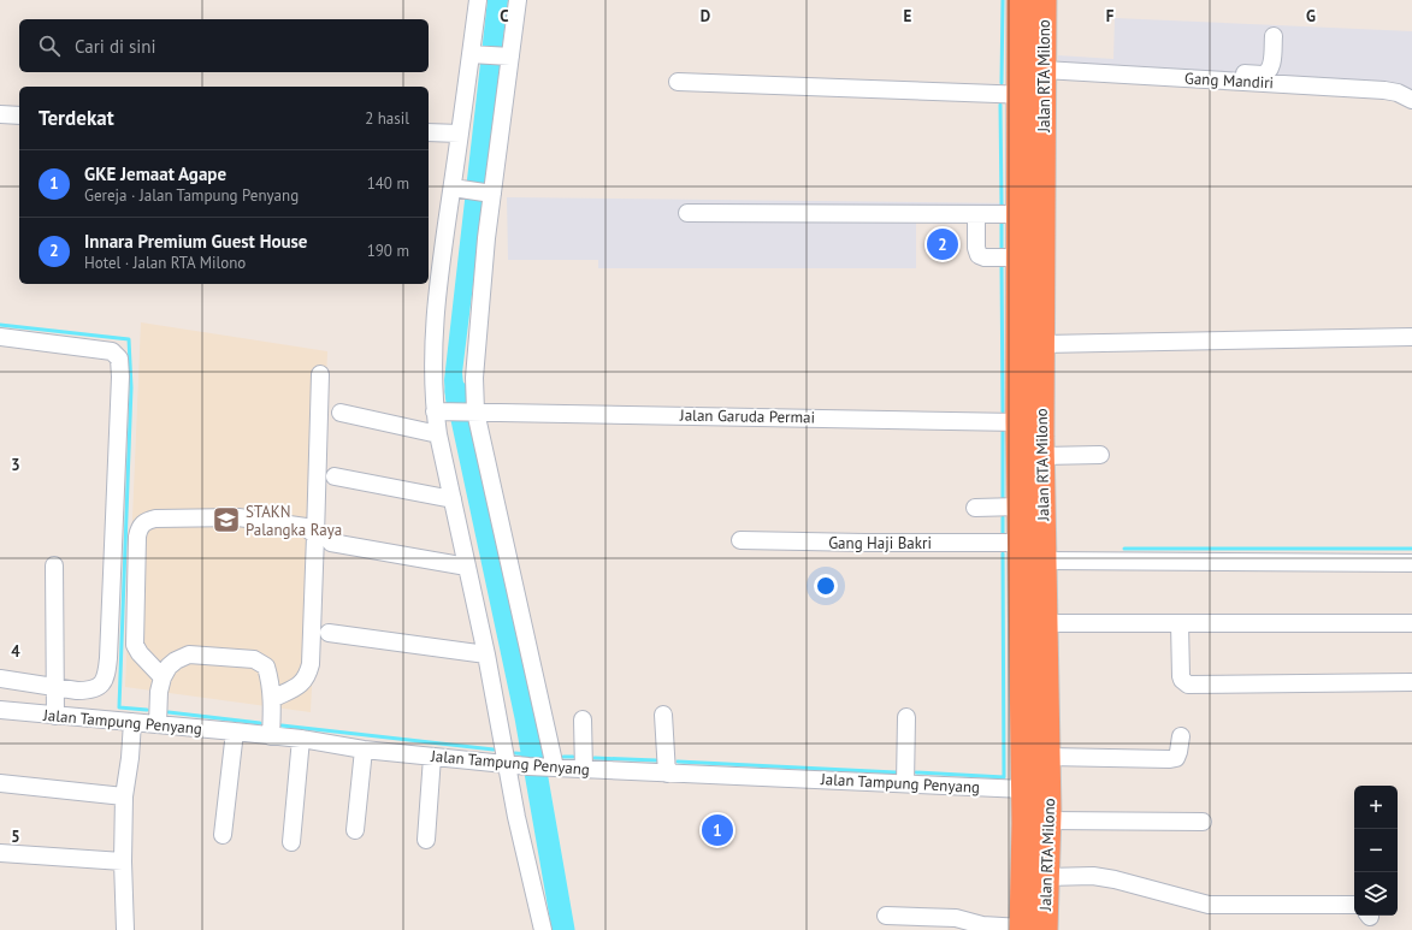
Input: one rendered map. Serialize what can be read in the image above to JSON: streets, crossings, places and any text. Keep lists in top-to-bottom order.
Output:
{
  "streets": {
    "highway": ["Jalan RTA Milono"],
    "street": [
      "Gang Mandiri",
      "Jalan Garuda Permai",
      "Gang Haji Bakri",
      "Jalan Tampung Penyang"
    ]
  },
  "crossings": [
    ["Jalan RTA Milono", "Gang Mandiri"],
    ["Jalan RTA Milono", "Jalan Garuda Permai"],
    ["Jalan RTA Milono", "Gang Haji Bakri"],
    ["Jalan RTA Milono", "Jalan Tampung Penyang"]
  ],
  "places": {
    "school or university": ["STAKN Palangka Raya"]
  },
  "page": {
    "search": "Cari di sini",
    "heading": ["Terdekat", "2 hasil"],
    "list": [
      {
        "mark": "1",
        "name": "GKE Jemaat Agape",
        "note": "Gereja · Jalan Tampung Penyang",
        "value": "140 m"
      },
      {
        "mark": "2",
        "name": "Innara Premium Guest House",
        "note": "Hotel · Jalan RTA Milono",
        "value": "190 m"
      }
    ],
    "pins": ["2", "1"],
    "map_buttons": ["+", "−"]
  },
  "grid": {
    "columns": [
      "C",
      "D",
      "E",
      "F",
      "G"
    ],
    "rows": ["3", "4", "5"]
  }
}
